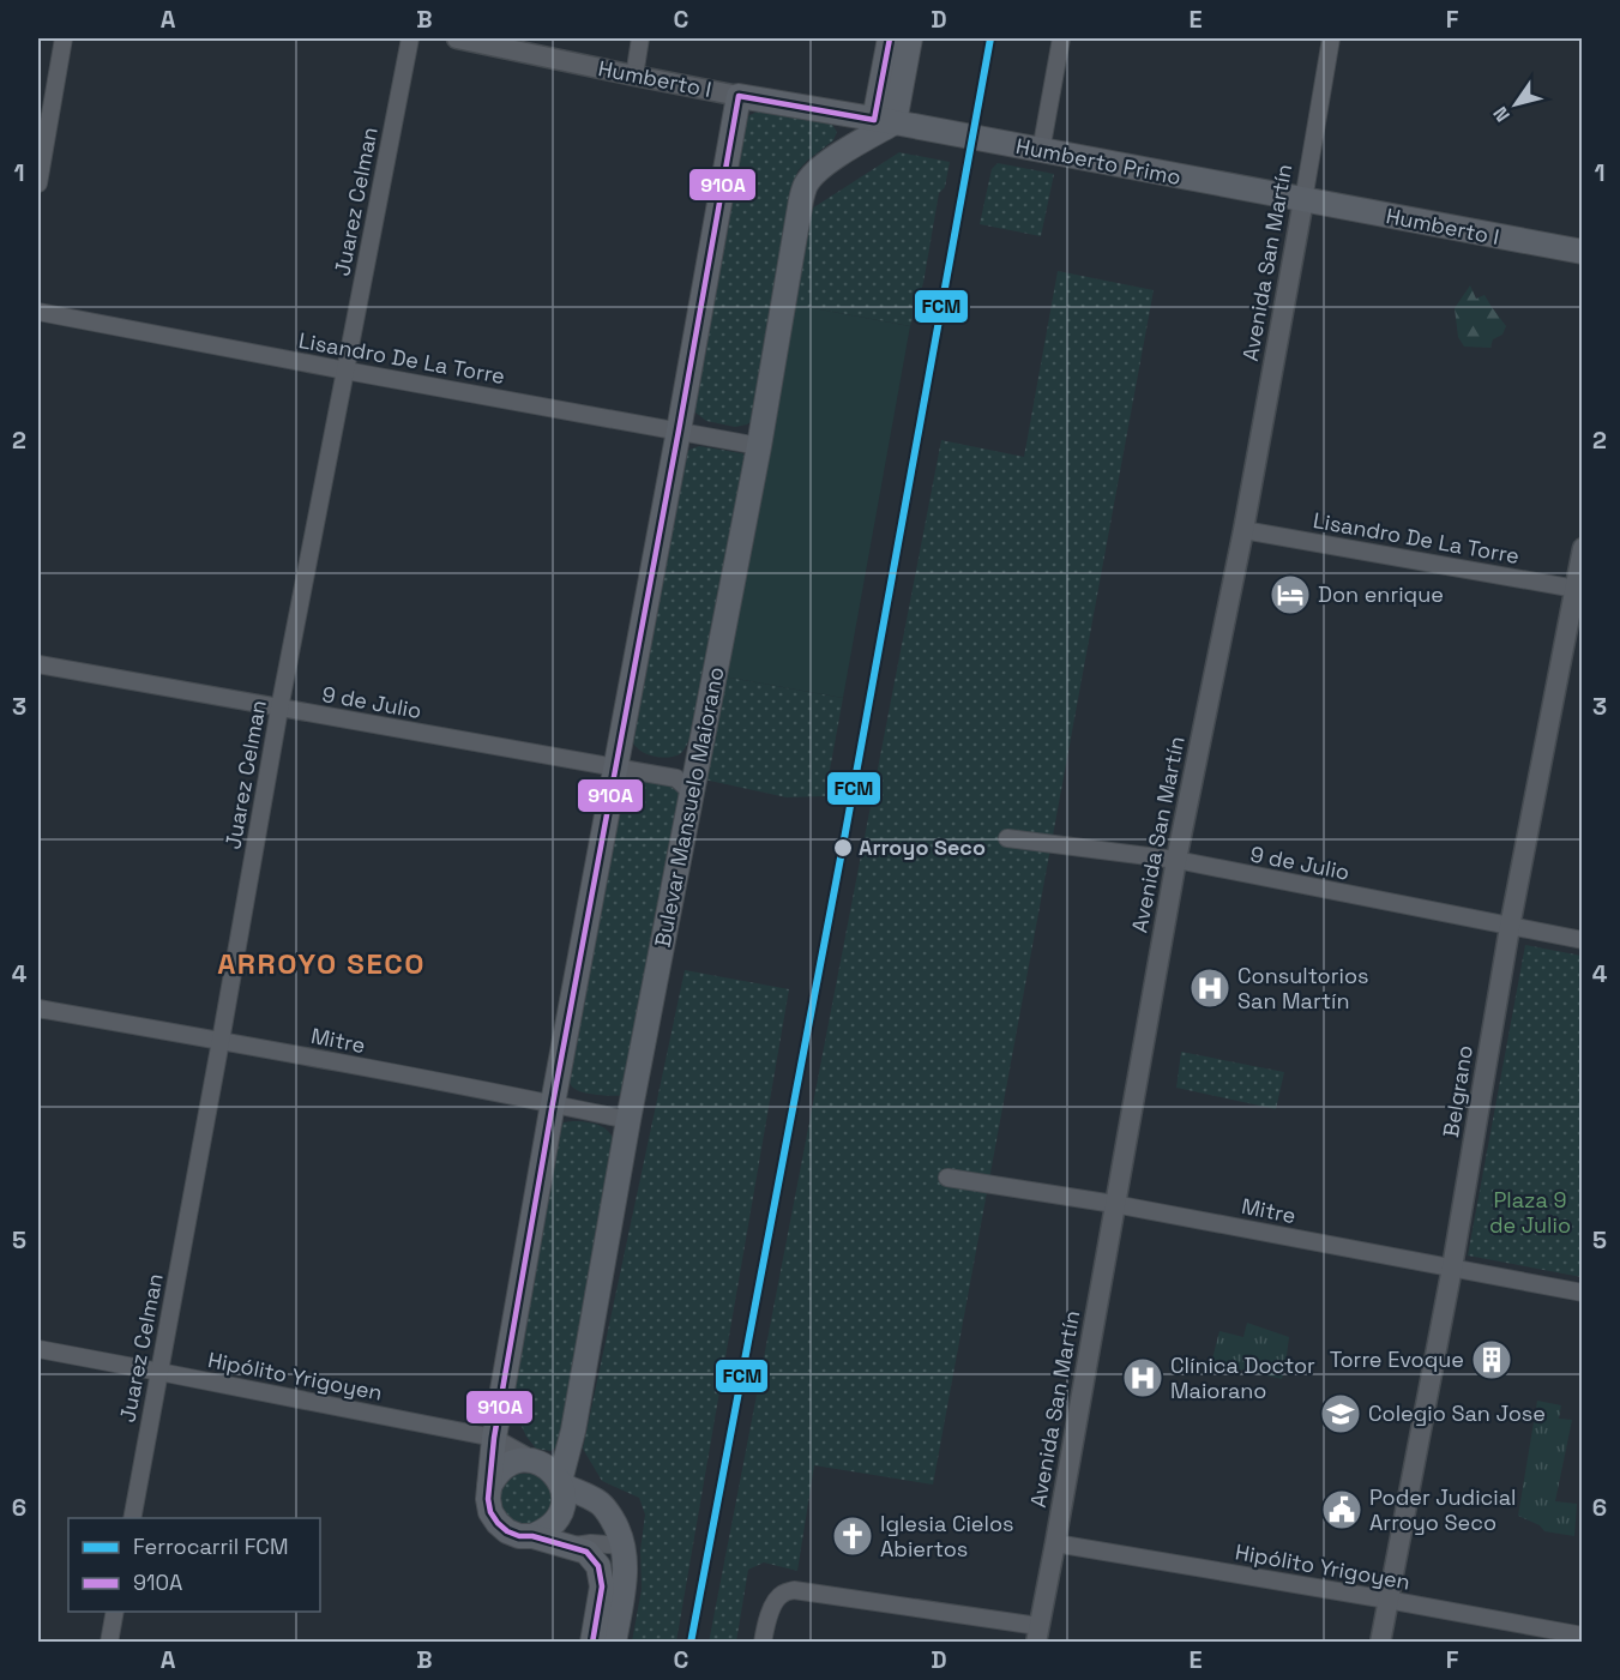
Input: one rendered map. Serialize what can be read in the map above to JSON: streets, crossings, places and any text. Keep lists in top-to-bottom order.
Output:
{
  "streets": {
    "main road": ["Humberto I", "Humberto Primo", "Bulevar Mansuelo Maiorano"],
    "street": [
      "Juarez Celman",
      "Avenida San Martín",
      "Lisandro De La Torre",
      "9 de Julio",
      "Mitre",
      "Belgrano",
      "Hipólito Yrigoyen"
    ]
  },
  "crossings": [
    ["Humberto I", "Humberto Primo"],
    ["Humberto I", "Avenida San Martín"],
    ["Humberto I", "Bulevar Mansuelo Maiorano"],
    ["Humberto Primo", "Avenida San Martín"],
    ["Humberto Primo", "Bulevar Mansuelo Maiorano"],
    ["Juarez Celman", "Lisandro De La Torre"],
    ["Juarez Celman", "9 de Julio"],
    ["Juarez Celman", "Mitre"],
    ["Juarez Celman", "Hipólito Yrigoyen"],
    ["Avenida San Martín", "Lisandro De La Torre"],
    ["Avenida San Martín", "9 de Julio"],
    ["Avenida San Martín", "Mitre"],
    ["Avenida San Martín", "Hipólito Yrigoyen"],
    ["Lisandro De La Torre", "Bulevar Mansuelo Maiorano"],
    ["Lisandro De La Torre", "Belgrano"],
    ["9 de Julio", "Bulevar Mansuelo Maiorano"],
    ["9 de Julio", "Belgrano"],
    ["Bulevar Mansuelo Maiorano", "Mitre"],
    ["Bulevar Mansuelo Maiorano", "Hipólito Yrigoyen"],
    ["Mitre", "Belgrano"],
    ["Belgrano", "Hipólito Yrigoyen"]
  ],
  "districts": ["ARROYO SECO"],
  "parks": ["Plaza 9 de Julio"],
  "places": {
    "hotel": ["Don enrique"],
    "other": ["Arroyo Seco"],
    "hospital": ["Consultorios San Martín", "Clínica Doctor Maiorano"],
    "building": ["Torre Evoque"],
    "school or university": ["Colegio San Jose"],
    "public building": ["Poder Judicial Arroyo Seco"],
    "church": ["Iglesia Cielos Abiertos"]
  },
  "lines": ["rail line FCM", "transit line 910A"],
  "legend": ["Ferrocarril FCM", "910A"],
  "north": "bottom left",
  "grid": {
    "columns": [
      "A",
      "B",
      "C",
      "D",
      "E",
      "F"
    ],
    "rows": [
      "1",
      "2",
      "3",
      "4",
      "5",
      "6"
    ]
  }
}
